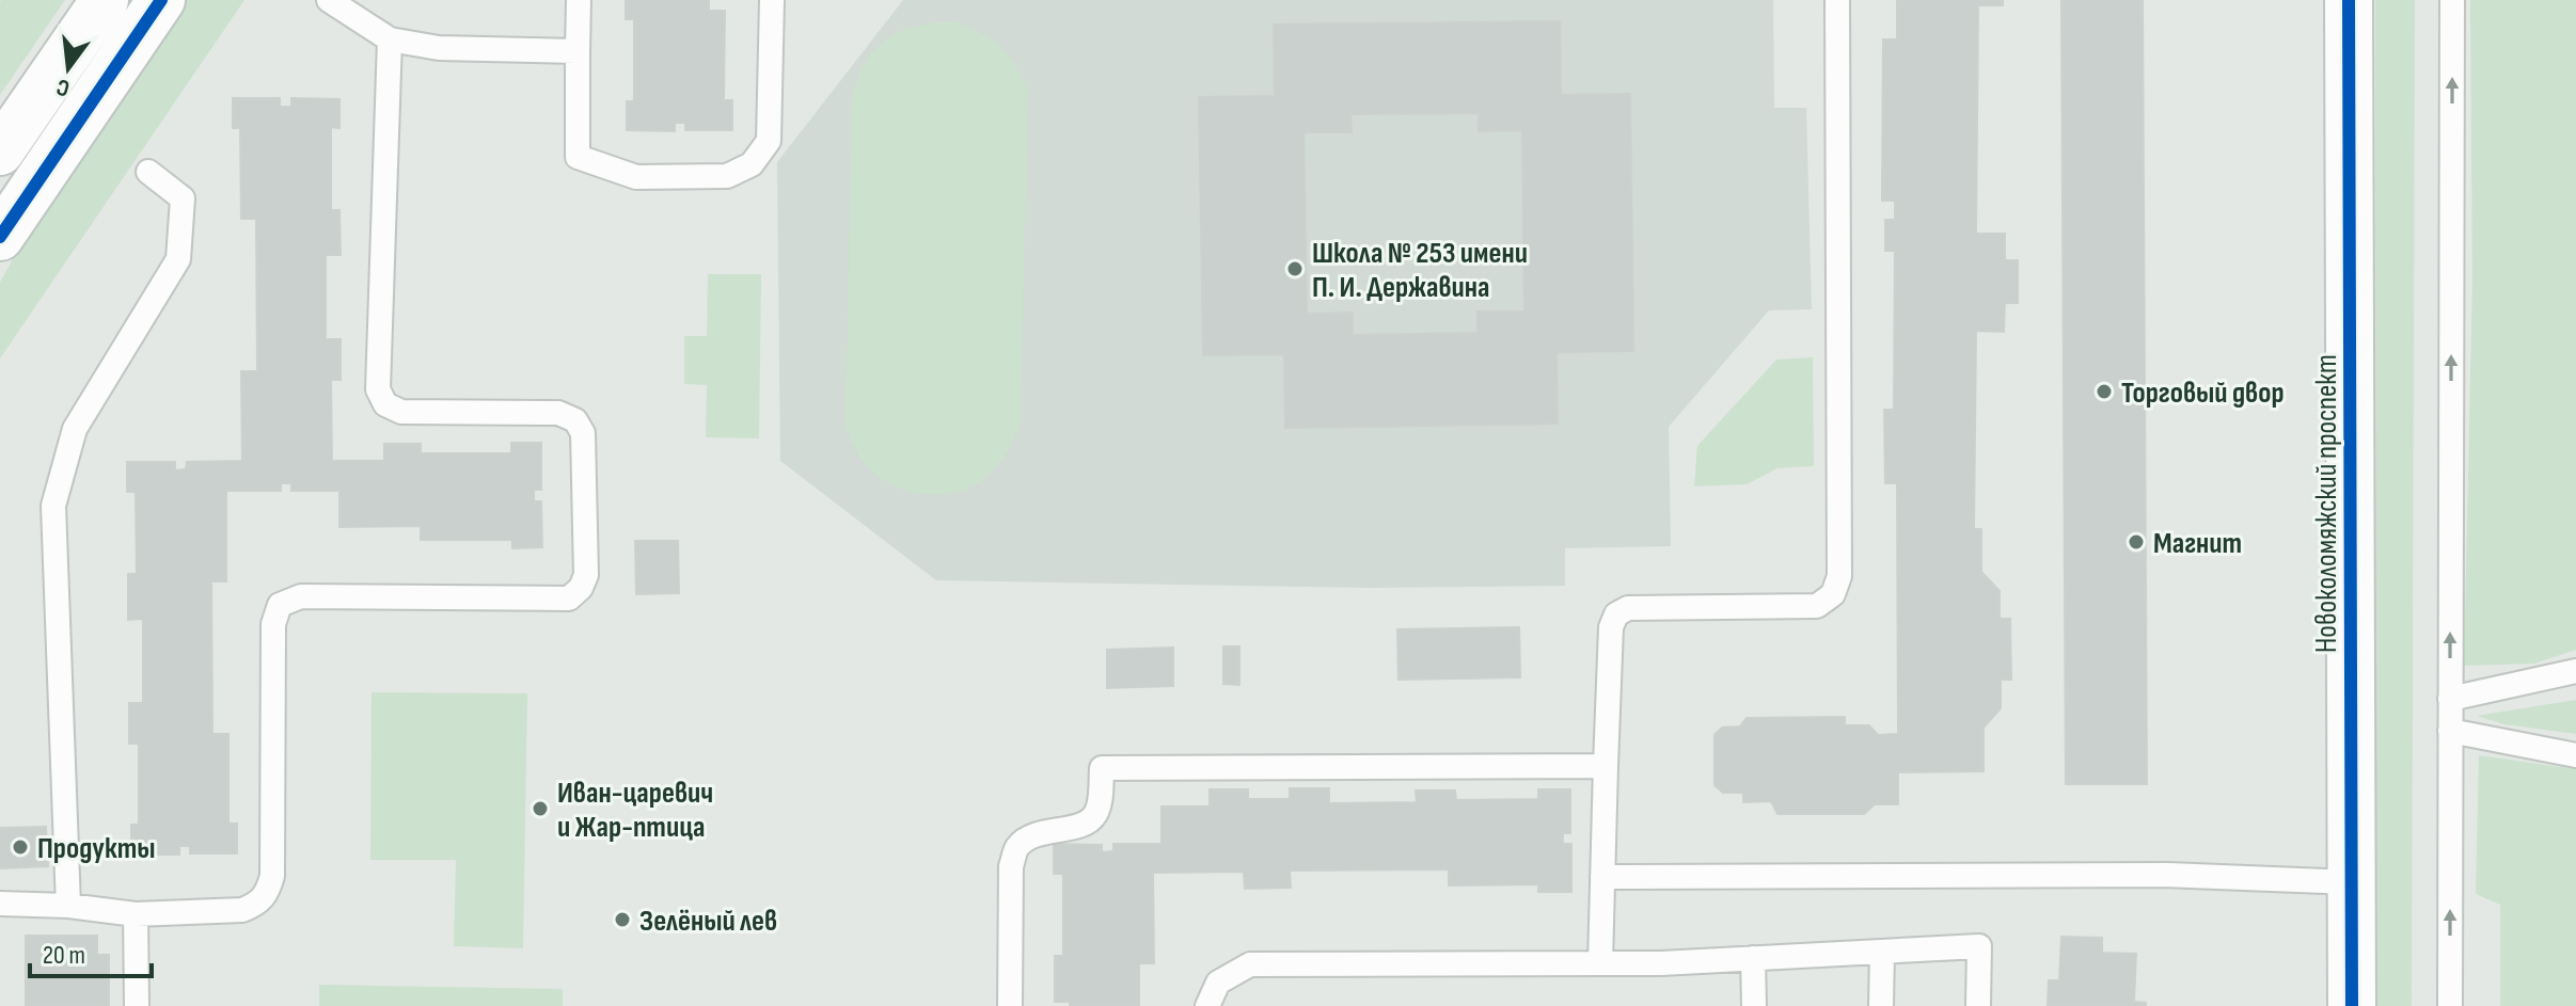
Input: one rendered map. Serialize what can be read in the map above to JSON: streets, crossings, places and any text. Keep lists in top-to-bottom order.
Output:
{
  "streets": {
    "street": ["Новоколомяжский проспект"]
  },
  "places": [
    "Школа № 253 имени П. И. Державина",
    "Торговый двор",
    "Магнит",
    "Иван-царевич и Жар-птица",
    "Продукты",
    "Зелёный лев"
  ],
  "scale_bar": "20 m",
  "north": "bottom"
}
